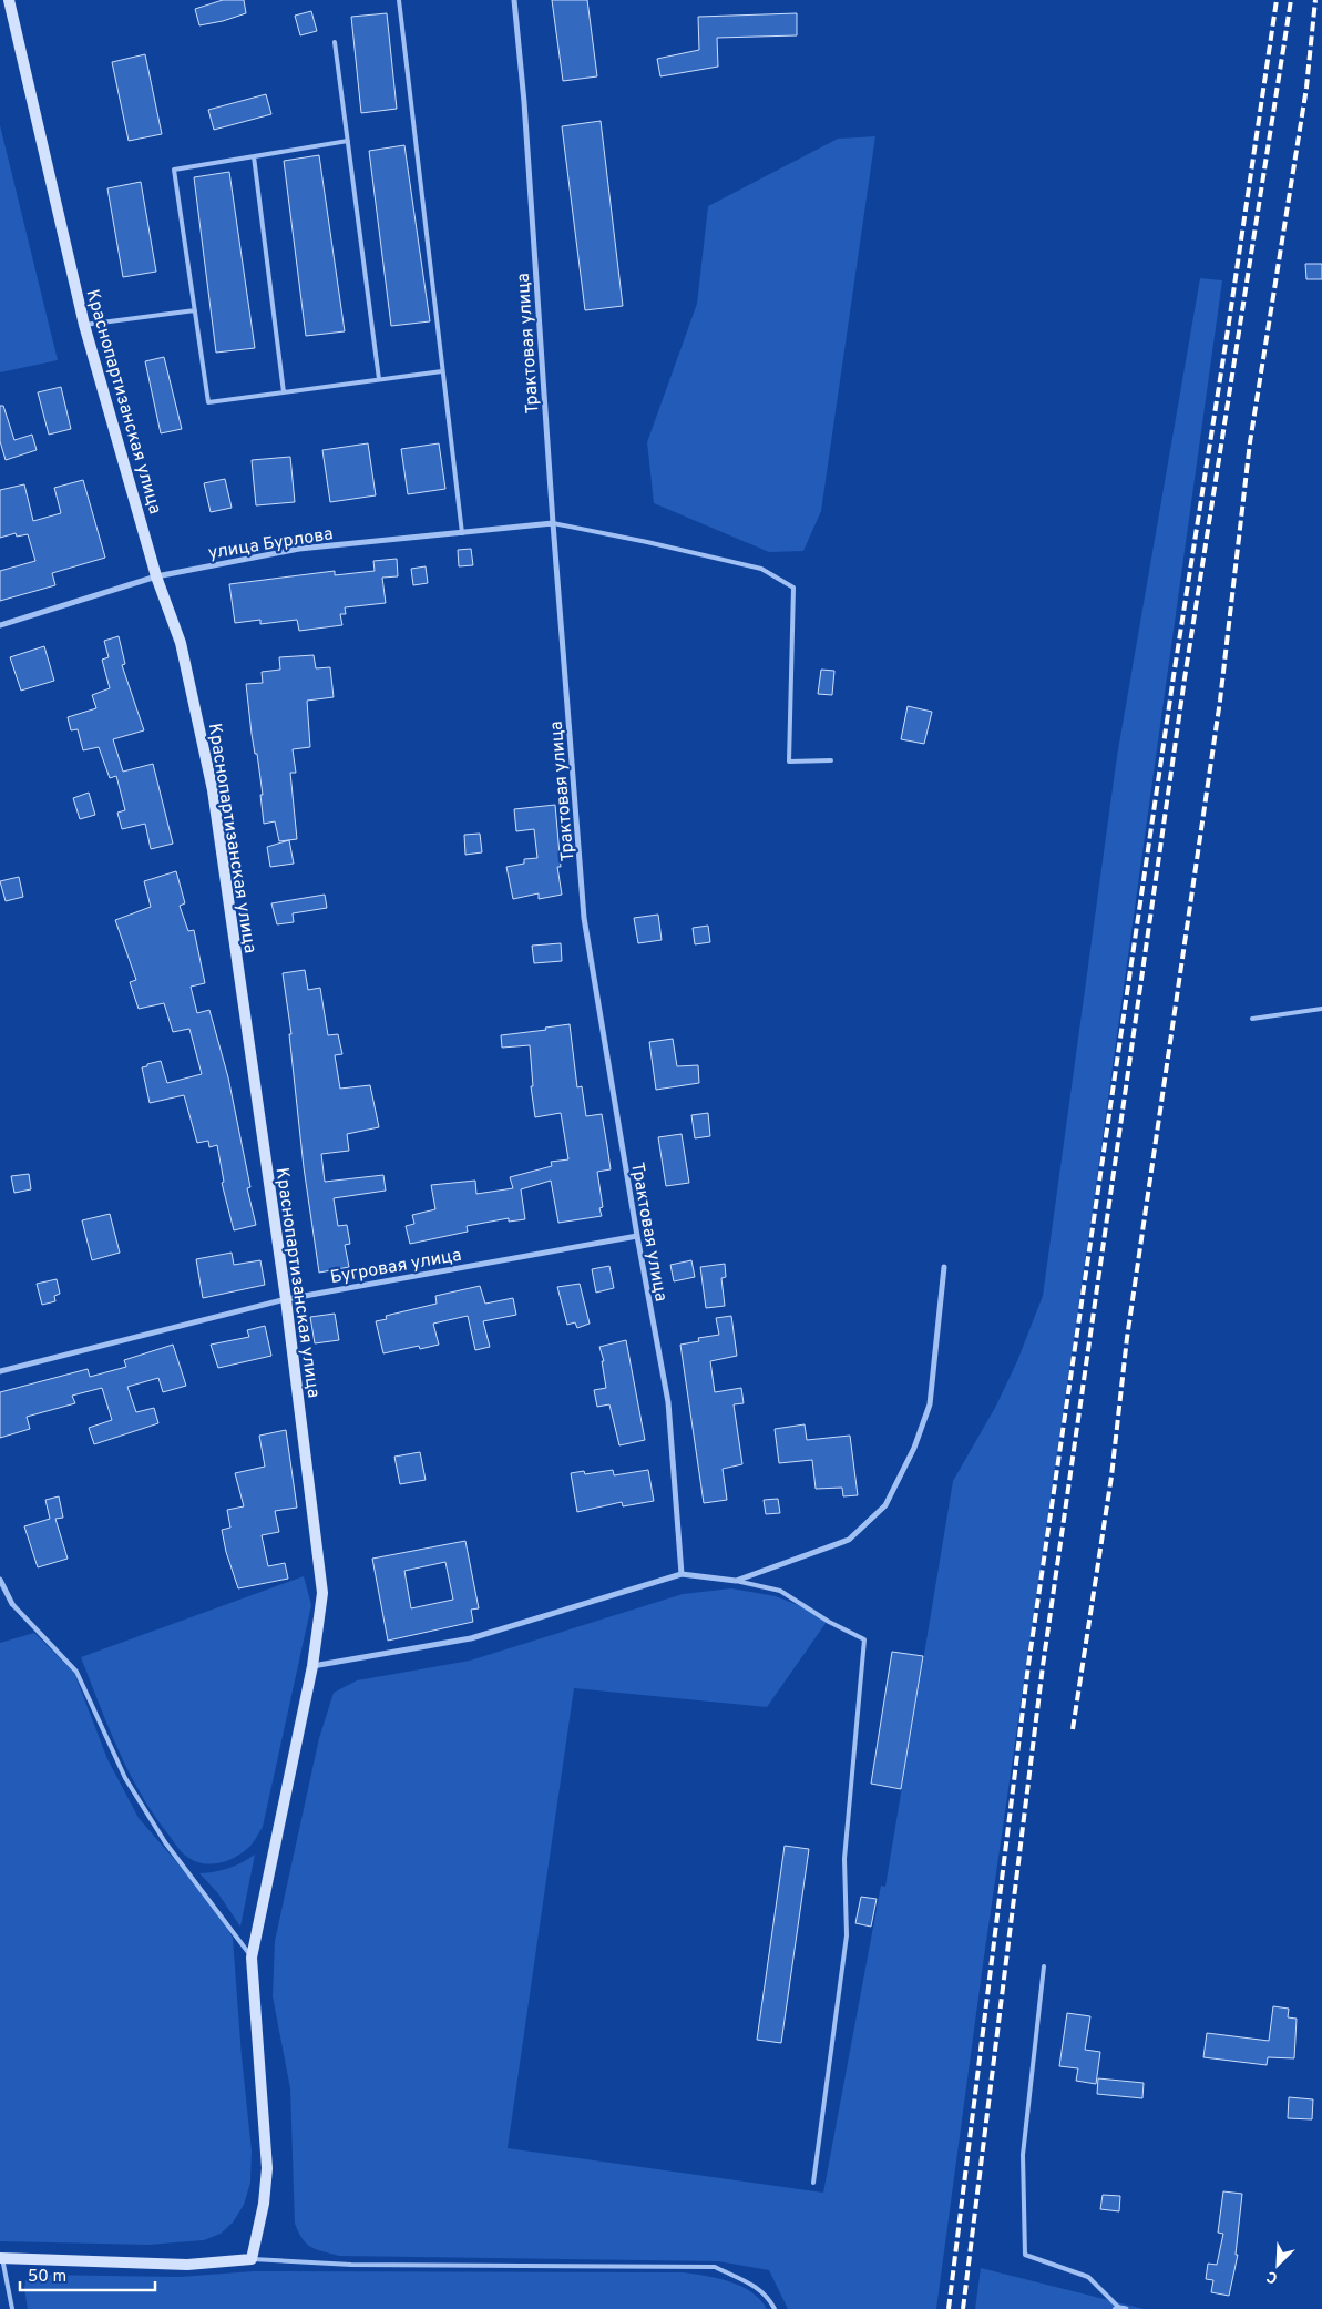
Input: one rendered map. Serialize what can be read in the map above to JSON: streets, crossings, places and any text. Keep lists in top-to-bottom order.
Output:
{
  "streets": {
    "street": [
      "Трактовая улица",
      "Краснопартизанская улица",
      "улица Бурлова",
      "Бугровая улица"
    ]
  },
  "crossings": [
    ["Трактовая улица", "улица Бурлова"],
    ["Трактовая улица", "Бугровая улица"],
    ["Краснопартизанская улица", "улица Бурлова"],
    ["Краснопартизанская улица", "Бугровая улица"]
  ],
  "scale_bar": "50 m",
  "north": "bottom left"
}
